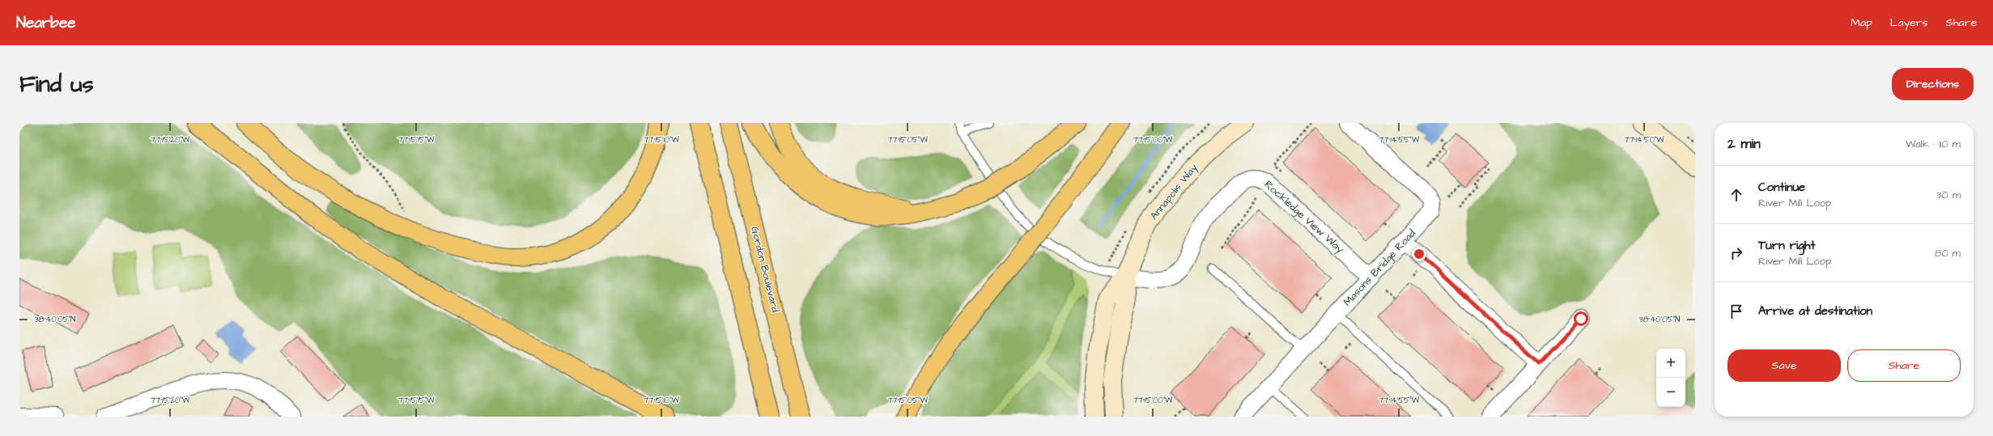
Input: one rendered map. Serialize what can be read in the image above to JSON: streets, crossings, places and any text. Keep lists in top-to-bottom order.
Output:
{
  "streets": {
    "main road": ["Gordon Boulevard"],
    "street": ["Annapolis Way", "Rockledge View Way", "Masons Bridge Road"]
  },
  "crossings": [
    ["Annapolis Way", "Rockledge View Way"],
    ["Rockledge View Way", "Masons Bridge Road"]
  ],
  "page": {
    "header": "Nearbee",
    "nav": ["Map", "Layers", "Share"],
    "buttons": [
      "Directions",
      ["Save", "Share"]
    ],
    "title": "Find us",
    "heading": ["2 min", "Walk · 110 m"],
    "list": [
      ["Continue", "River Mill Loop", "30 m"],
      ["Turn right", "River Mill Loop", "80 m"],
      "Arrive at destination"
    ],
    "map_buttons": ["+", "−"]
  },
  "coordinates": [
    "77°15'20\"W",
    "77°15'15\"W",
    "77°15'10\"W",
    "77°15'05\"W",
    "77°15'00\"W",
    "77°14'55\"W",
    "77°14'50\"W",
    "38°40'05\"N"
  ]
}
